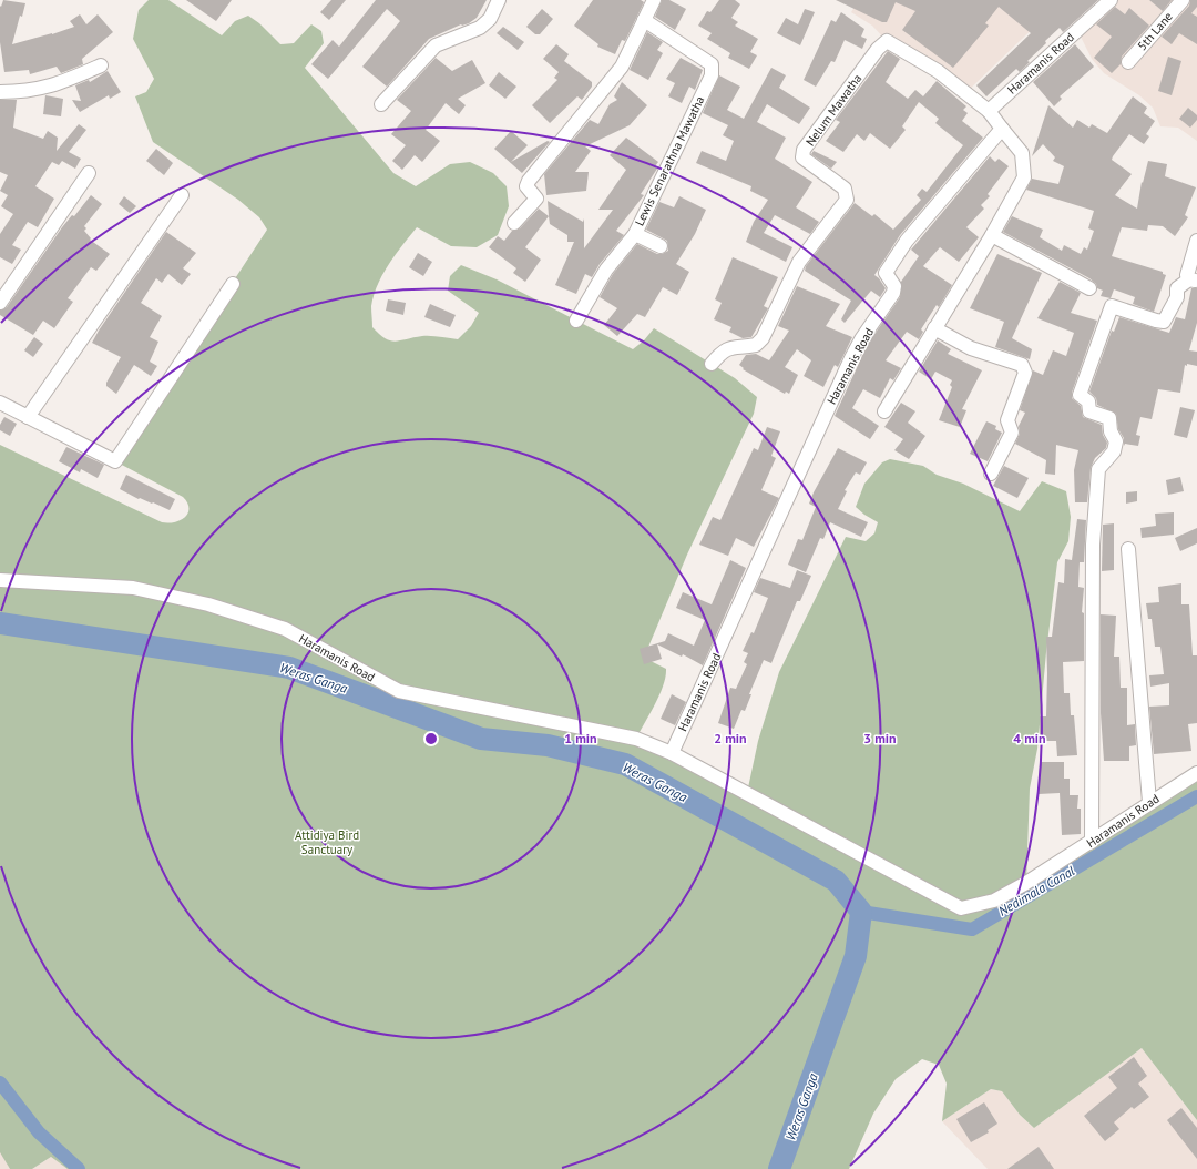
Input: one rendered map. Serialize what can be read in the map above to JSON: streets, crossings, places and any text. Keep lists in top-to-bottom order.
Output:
{
  "streets": {
    "street": [
      "5th Lane",
      "Haramanis Road",
      "Nelum Mawatha",
      "Lewis Senarathna Mawatha"
    ]
  },
  "crossings": [
    ["Haramanis Road", "Nelum Mawatha"]
  ],
  "water": ["Weras Ganga", "Nedimala Canal"],
  "parks": ["Attidiya Bird Sanctuary"],
  "rings": [
    "1 min",
    "2 min",
    "3 min",
    "4 min"
  ]
}
